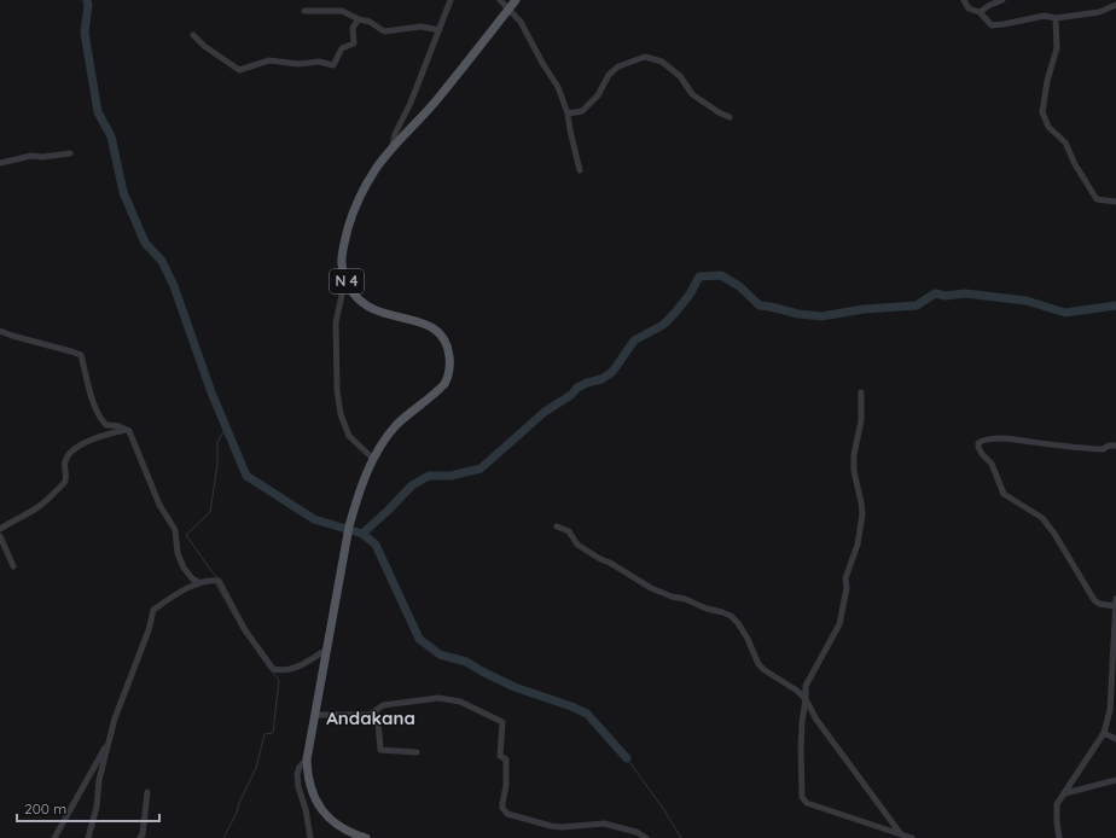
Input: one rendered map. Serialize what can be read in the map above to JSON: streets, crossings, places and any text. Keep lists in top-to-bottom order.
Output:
{
  "streets": {
    "main road": ["N 4"]
  },
  "districts": ["Andakana"],
  "scale_bar": "200 m"
}
